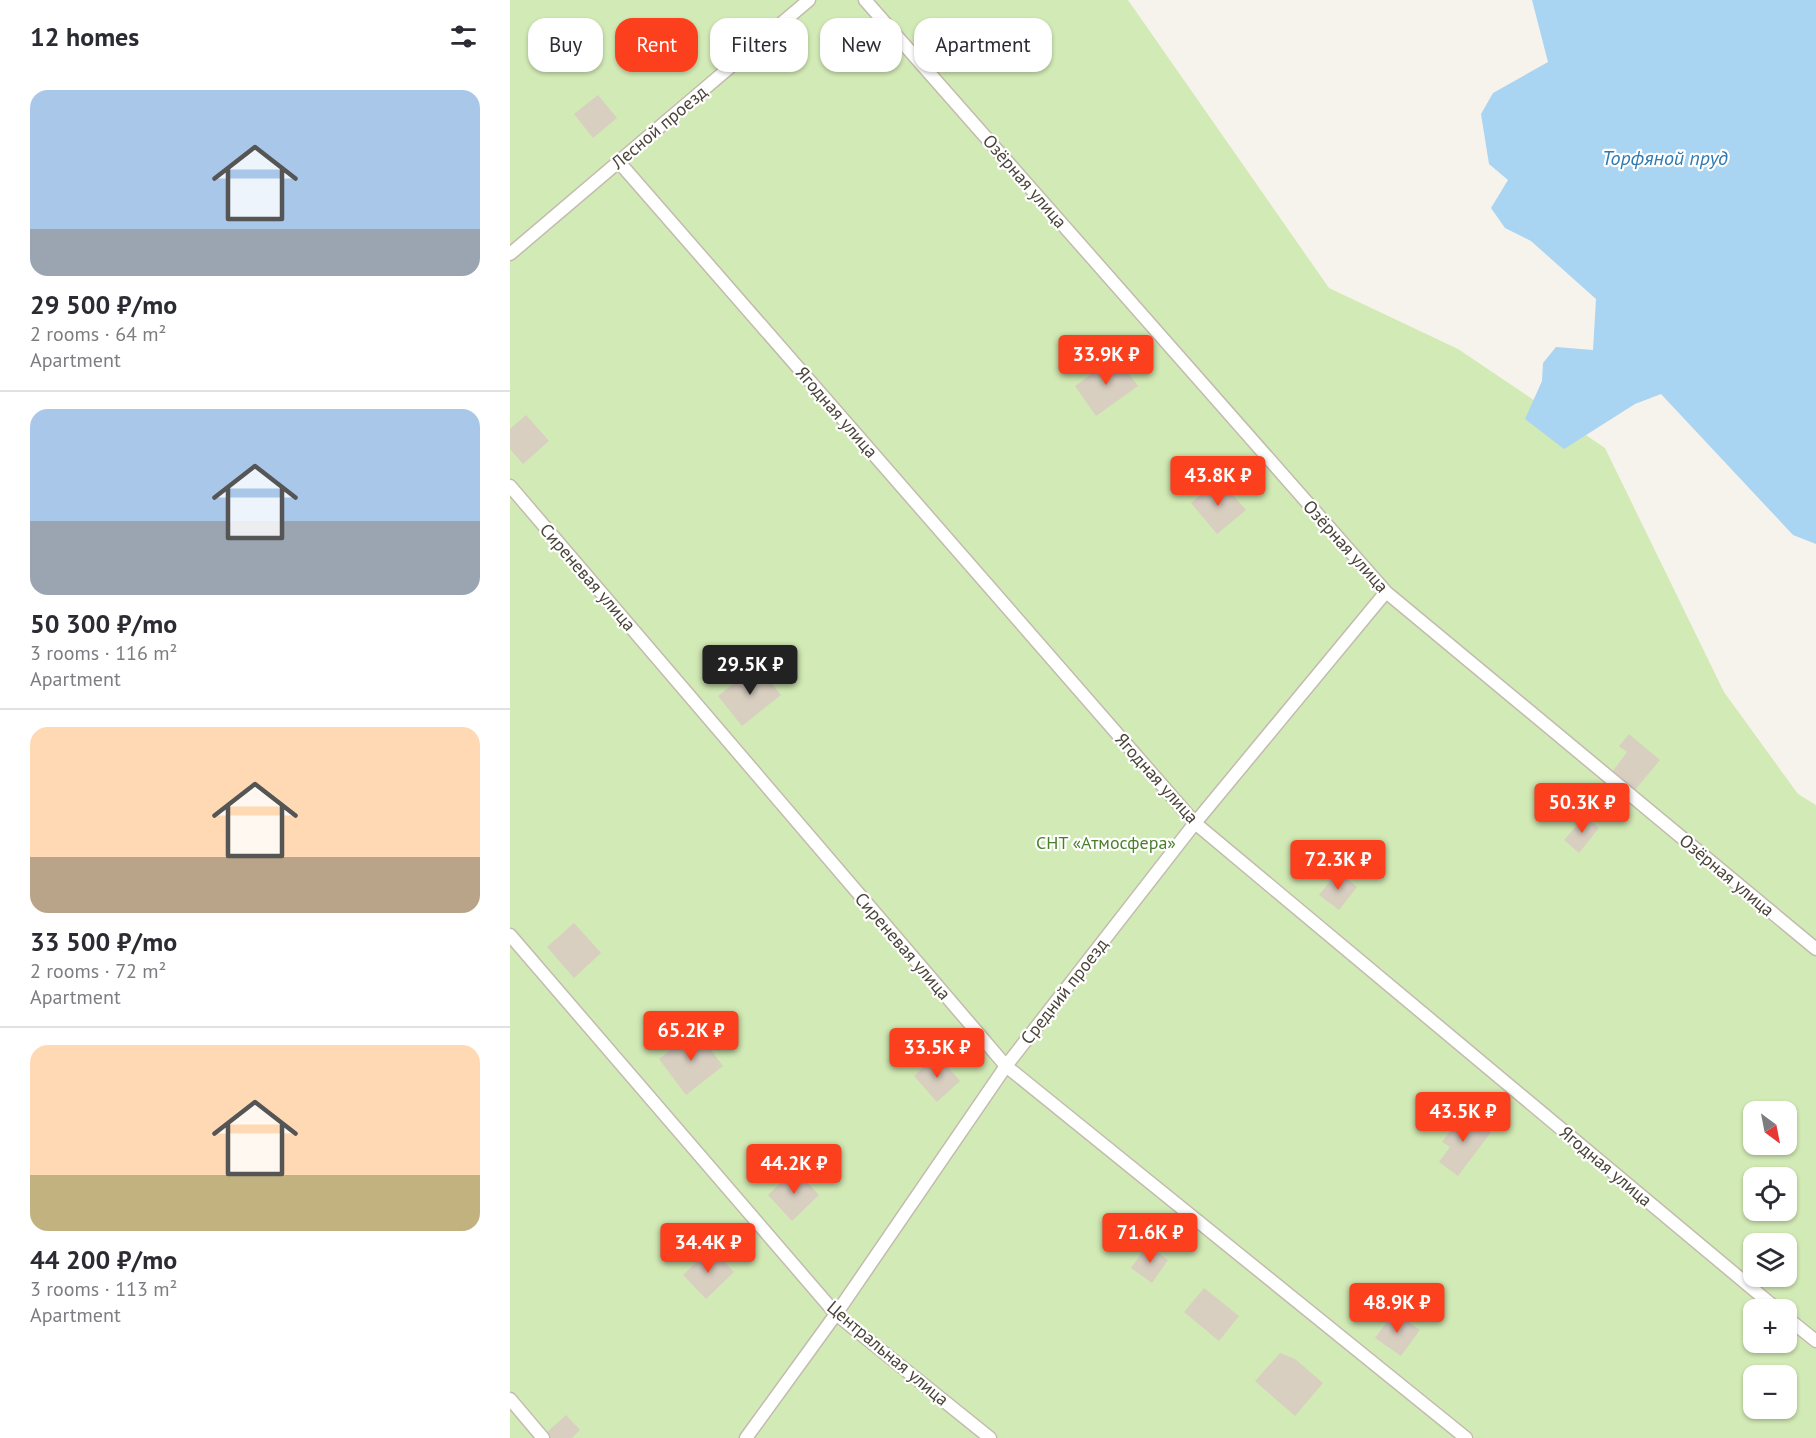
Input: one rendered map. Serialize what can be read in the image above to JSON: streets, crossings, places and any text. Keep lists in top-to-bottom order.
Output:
{
  "streets": {
    "lane": [
      "Лесной проезд",
      "Озёрная улица",
      "Ягодная улица",
      "Сиреневая улица",
      "Средний проезд",
      "Центральная улица"
    ]
  },
  "crossings": [
    ["Лесной проезд", "Ягодная улица"],
    ["Озёрная улица", "Средний проезд"],
    ["Ягодная улица", "Средний проезд"],
    ["Сиреневая улица", "Средний проезд"],
    ["Средний проезд", "Центральная улица"]
  ],
  "water": ["Торфяной пруд"],
  "parks": ["СНТ «Атмосфера»"],
  "north": "bottom right",
  "page": {
    "heading": "12 homes",
    "chip": [
      "Buy",
      "Rent",
      "Filters",
      "New",
      "Apartment"
    ],
    "list": [
      {
        "name": "29 500 ₽/mo",
        "note": "2 rooms · 64 m² · Apartment"
      },
      {
        "name": "50 300 ₽/mo",
        "note": "3 rooms · 116 m² · Apartment"
      },
      {
        "name": "33 500 ₽/mo",
        "note": "2 rooms · 72 m² · Apartment"
      },
      {
        "name": "44 200 ₽/mo",
        "note": "3 rooms · 113 m² · Apartment"
      }
    ],
    "price": [
      "33.9K ₽",
      "43.8K ₽",
      "29.5K ₽",
      "50.3K ₽",
      "72.3K ₽",
      "65.2K ₽",
      "33.5K ₽",
      "43.5K ₽",
      "44.2K ₽",
      "71.6K ₽",
      "34.4K ₽",
      "48.9K ₽"
    ],
    "map_buttons": ["+", "−"]
  }
}
